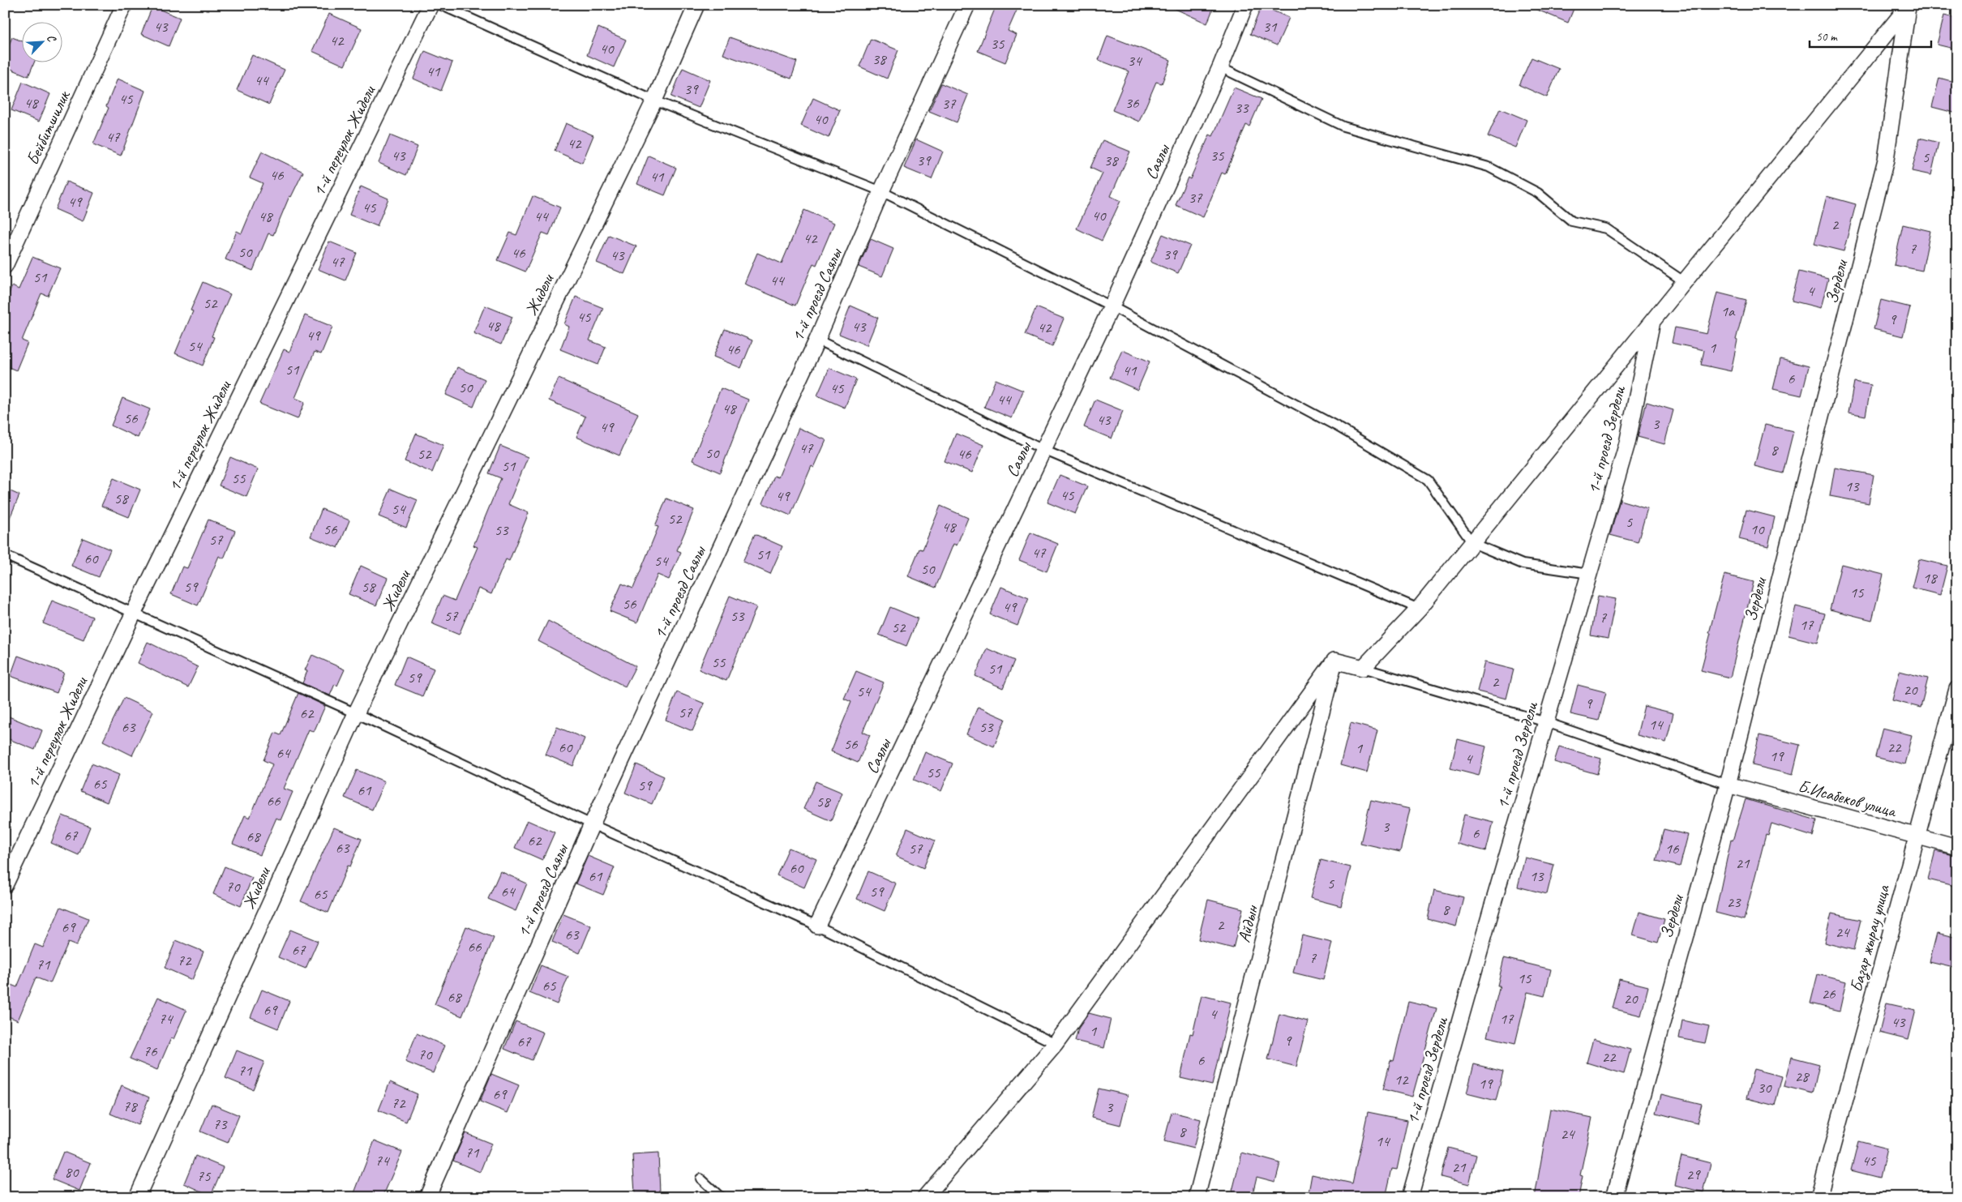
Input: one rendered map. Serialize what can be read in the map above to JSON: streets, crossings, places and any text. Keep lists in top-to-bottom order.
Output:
{
  "streets": {
    "street": [
      "Бейбитшилик",
      "1-й переулок Жидели",
      "Саялы",
      "Зердели",
      "Жидели",
      "1-й проезд Саялы",
      "1-й проезд Зердели",
      "Б.Исабеков улица",
      "Айдын",
      "Базар жырау улица"
    ]
  },
  "crossings": [
    ["Зердели", "Б.Исабеков улица"],
    ["Б.Исабеков улица", "Базар жырау улица"]
  ],
  "house_numbers": [
    "43",
    "31",
    "42",
    "35",
    "40",
    "38",
    "34",
    "41",
    "44",
    "39",
    "45",
    "48",
    "36",
    "37",
    "33",
    "40",
    "47",
    "42",
    "43",
    "35",
    "5",
    "39",
    "38",
    "46",
    "41",
    "37",
    "49",
    "45",
    "40",
    "48",
    "44",
    "2",
    "42",
    "7",
    "50",
    "46",
    "39",
    "43",
    "47",
    "51",
    "44",
    "4",
    "52",
    "1а",
    "45",
    "9",
    "48",
    "43",
    "42",
    "49",
    "54",
    "1",
    "46",
    "51",
    "41",
    "6",
    "50",
    "45",
    "44",
    "48",
    "56",
    "43",
    "3",
    "49",
    "47",
    "8",
    "50",
    "52",
    "46",
    "51",
    "55",
    "13",
    "45",
    "49",
    "58",
    "54",
    "52",
    "5",
    "48",
    "56",
    "10",
    "53",
    "57",
    "47",
    "51",
    "60",
    "54",
    "50",
    "18",
    "59",
    "58",
    "15",
    "56",
    "49",
    "57",
    "53",
    "7",
    "17",
    "52",
    "55",
    "51",
    "59",
    "2",
    "20",
    "54",
    "9",
    "57",
    "62",
    "14",
    "63",
    "53",
    "56",
    "60",
    "22",
    "1",
    "64",
    "19",
    "4",
    "55",
    "65",
    "59",
    "61",
    "66",
    "58",
    "3",
    "6",
    "67",
    "68",
    "62",
    "63",
    "57",
    "16",
    "21",
    "60",
    "61",
    "13",
    "5",
    "70",
    "64",
    "59",
    "65",
    "23",
    "8",
    "2",
    "69",
    "24",
    "63",
    "66",
    "67",
    "7",
    "72",
    "71",
    "15",
    "65",
    "26",
    "68",
    "20",
    "69",
    "4",
    "74",
    "17",
    "43",
    "1",
    "9",
    "67",
    "76",
    "70",
    "22",
    "6",
    "71",
    "28",
    "12",
    "19",
    "30",
    "69",
    "72",
    "78",
    "3",
    "73",
    "8",
    "24",
    "14",
    "71",
    "74",
    "45",
    "21",
    "80",
    "29",
    "75"
  ],
  "scale_bar": "50 m",
  "north": "top right"
}
